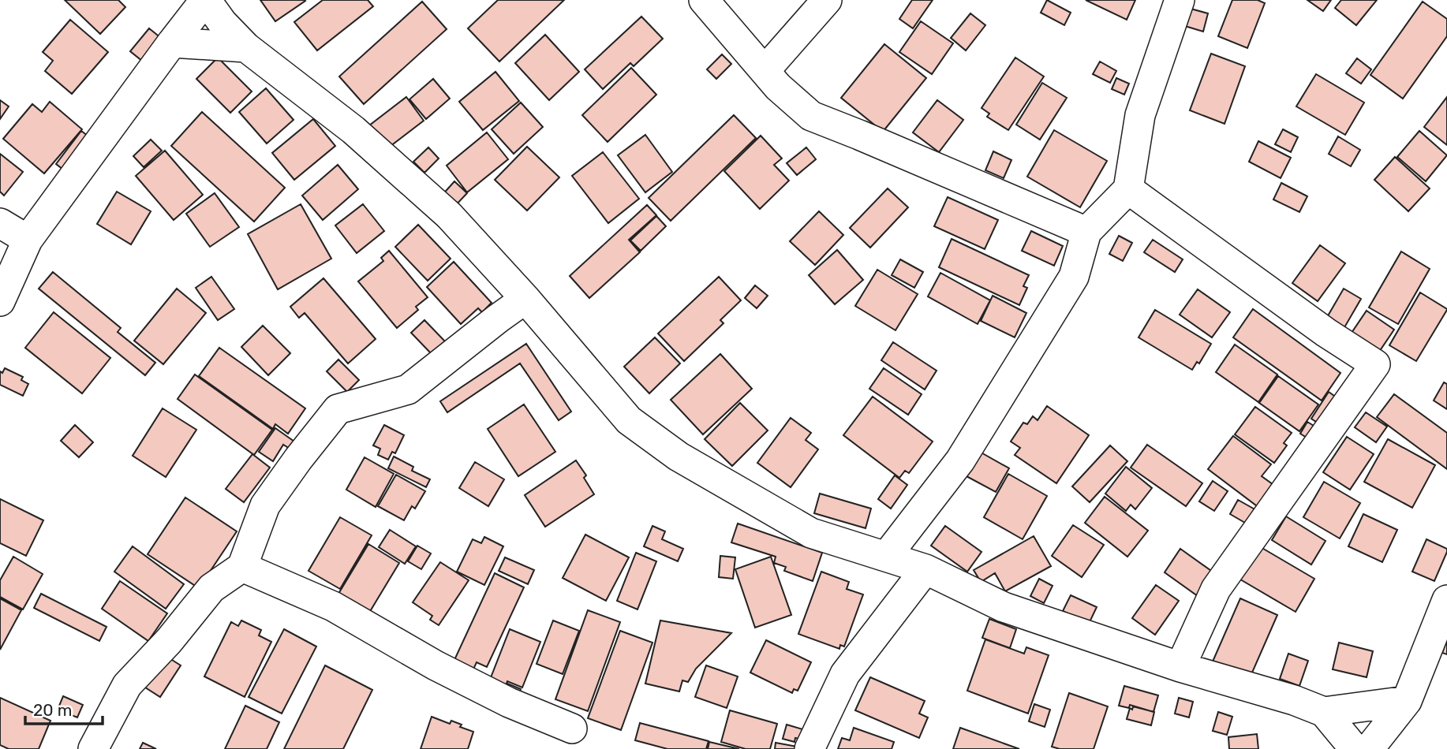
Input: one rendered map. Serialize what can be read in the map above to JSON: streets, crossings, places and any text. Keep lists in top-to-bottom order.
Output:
{
  "scale_bar": "20 m"
}
